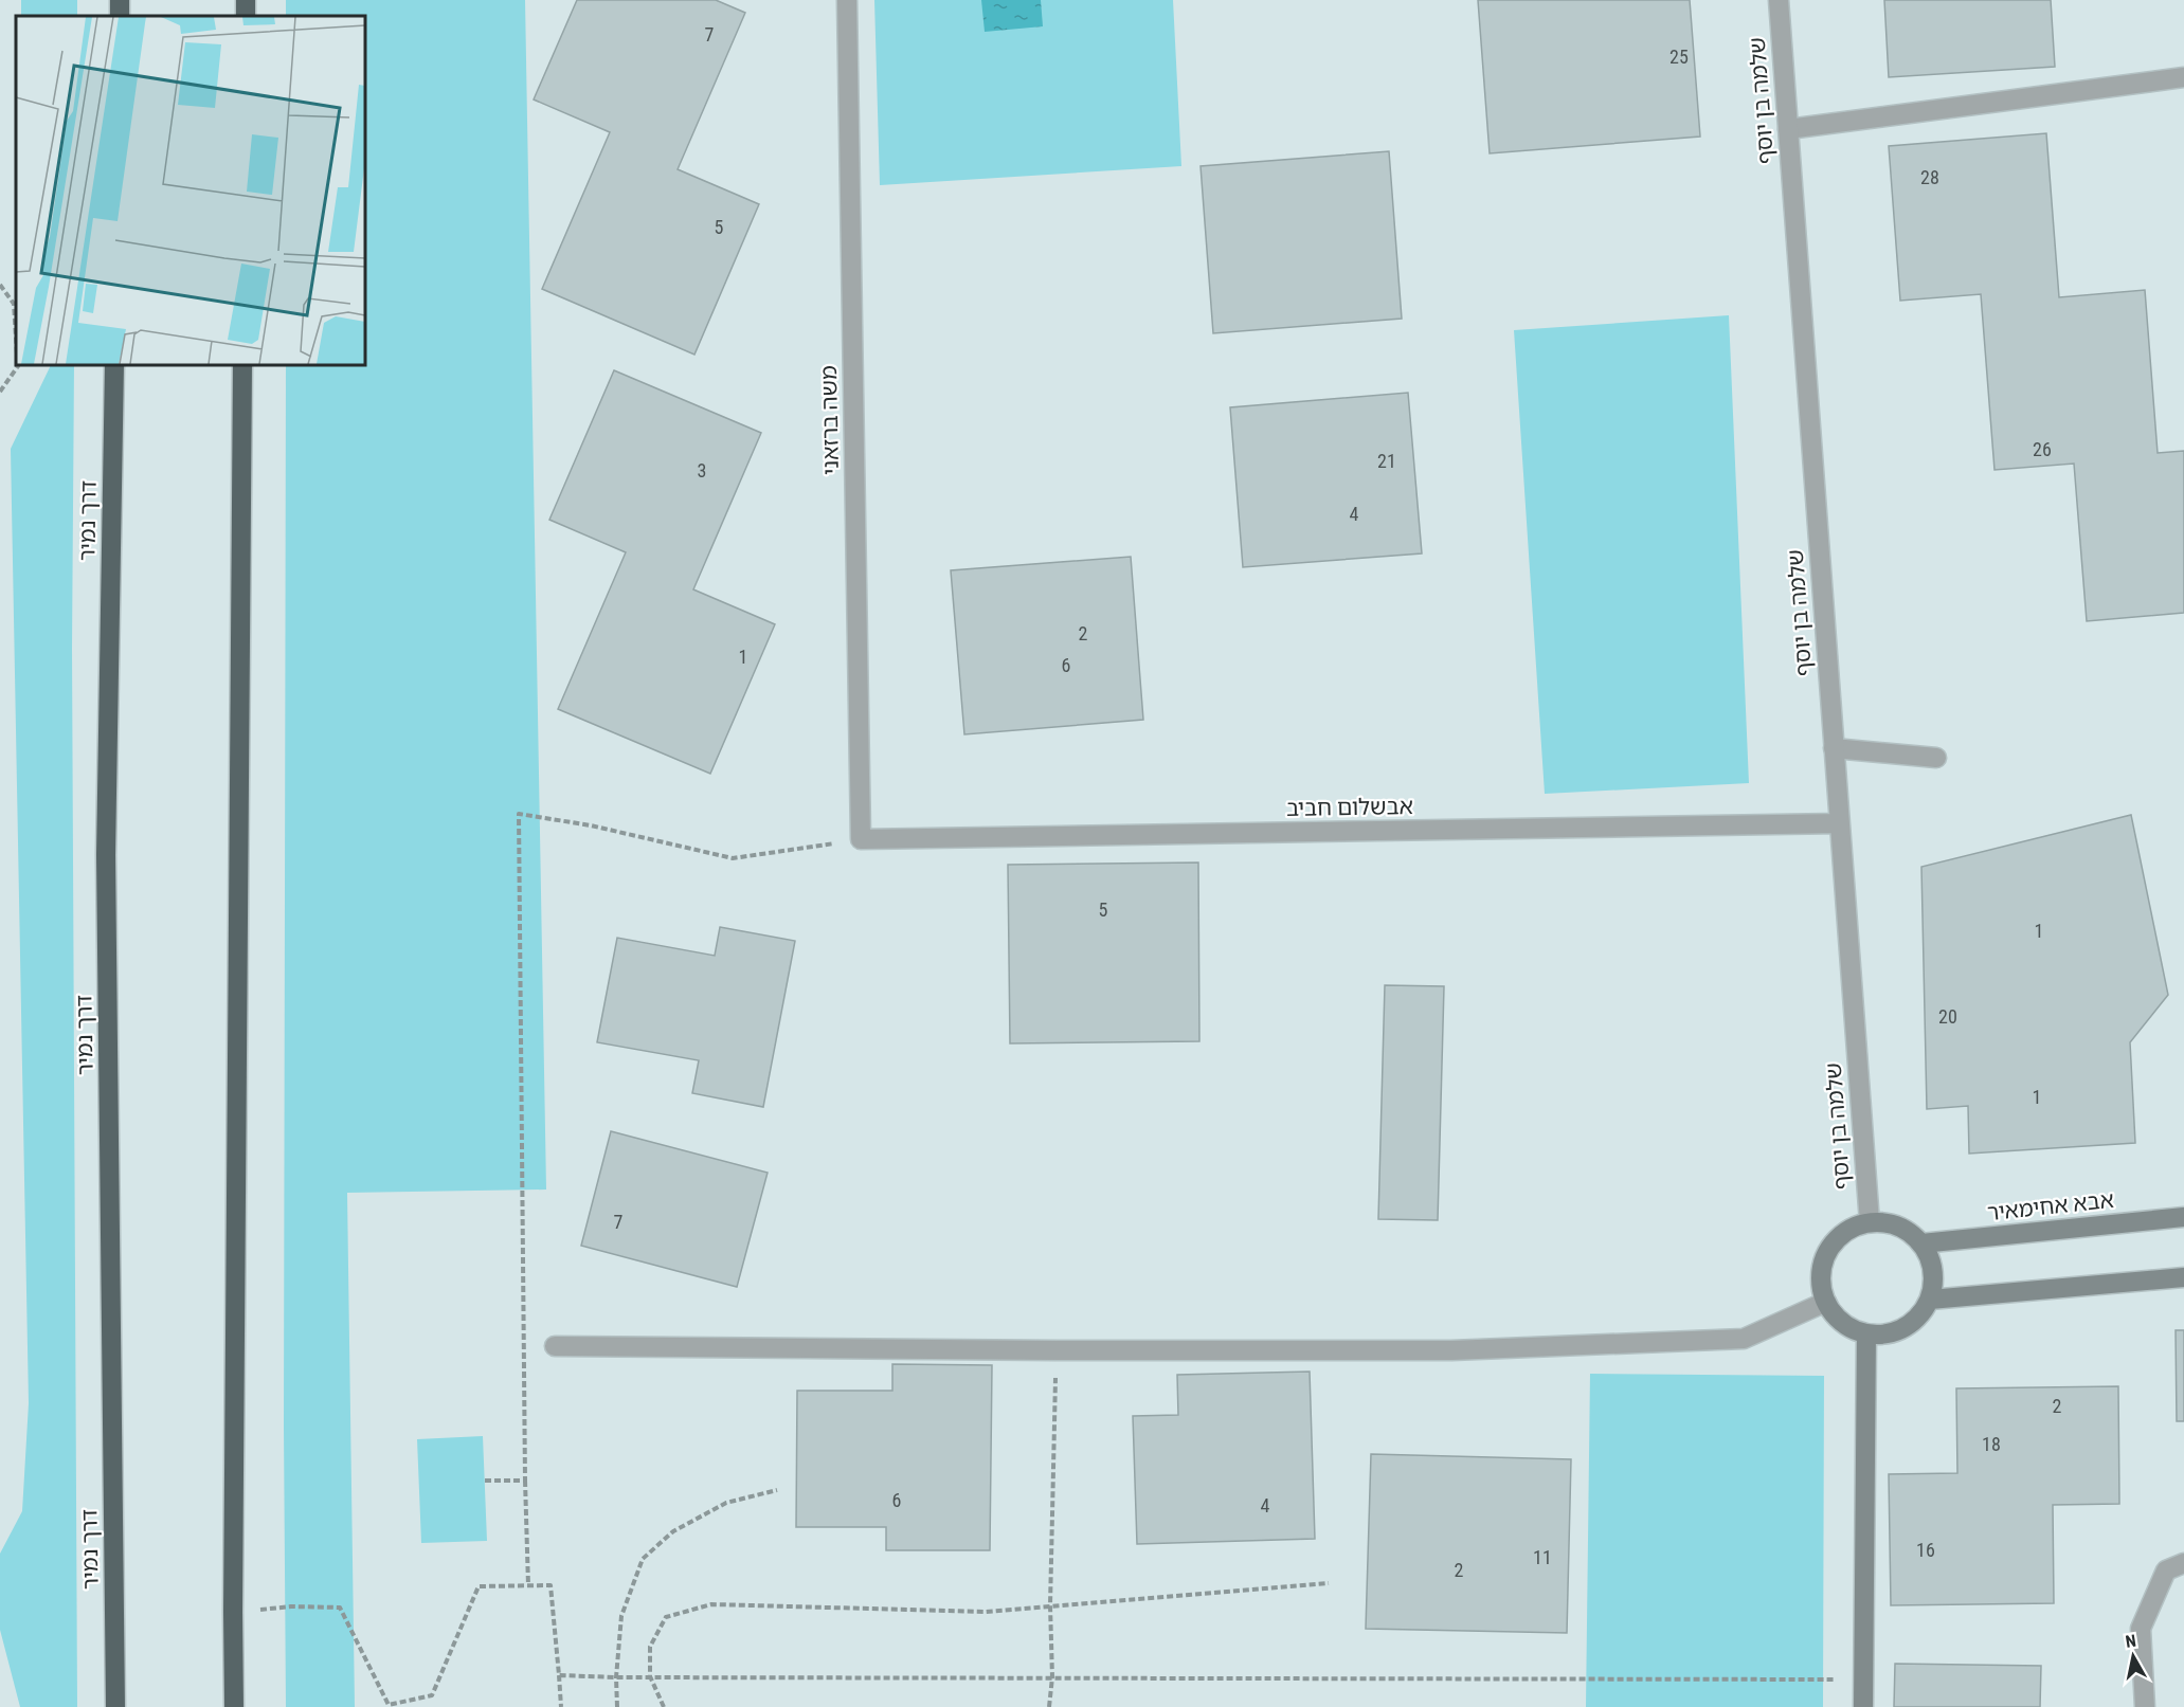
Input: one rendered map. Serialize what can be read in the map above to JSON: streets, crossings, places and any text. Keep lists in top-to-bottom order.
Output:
{
  "streets": {
    "highway": ["דרך נמיר"],
    "street": [
      "שלמה בן יוסף",
      "משה ברזאני",
      "אבשלום חביב",
      "אבא אחימאיר"
    ]
  },
  "crossings": [
    ["שלמה בן יוסף", "אבשלום חביב"],
    ["שלמה בן יוסף", "אבא אחימאיר"],
    ["משה ברזאני", "אבשלום חביב"]
  ],
  "house_numbers": [
    "7",
    "25",
    "28",
    "5",
    "26",
    "21",
    "3",
    "4",
    "2",
    "1",
    "6",
    "5",
    "1",
    "20",
    "1",
    "7",
    "2",
    "18",
    "6",
    "4",
    "16",
    "11",
    "2"
  ],
  "north": "top"
}
